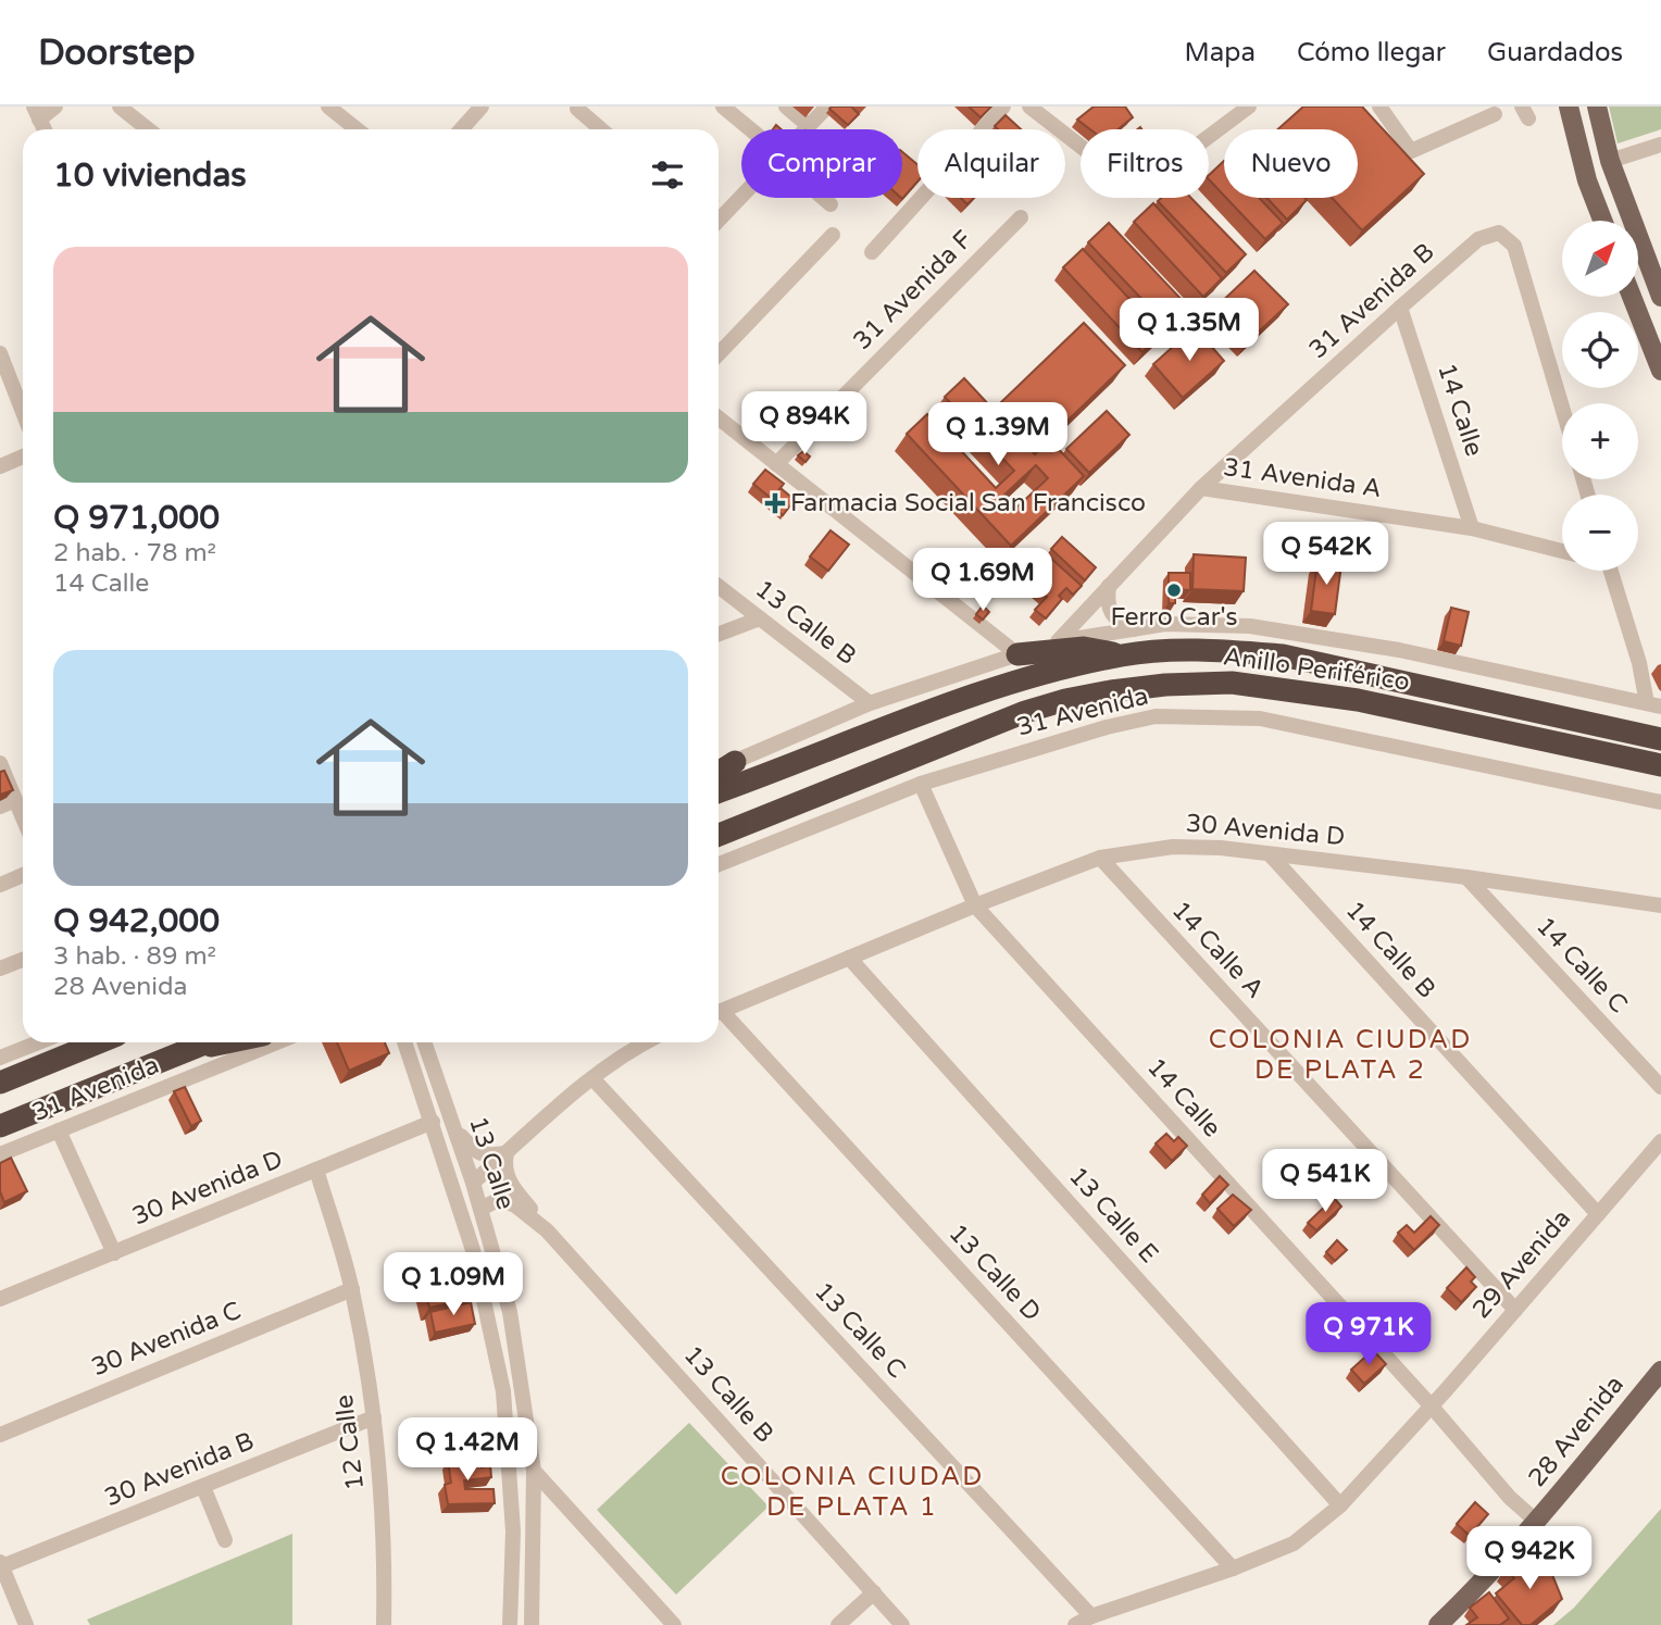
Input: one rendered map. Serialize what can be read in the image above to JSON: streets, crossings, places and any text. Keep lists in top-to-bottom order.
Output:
{
  "streets": {
    "highway": ["Anillo Periférico"],
    "main road": ["28 Avenida"],
    "street": [
      "31 Avenida F",
      "31 Avenida B",
      "14 Calle",
      "31 Avenida A",
      "13 Calle B",
      "31 Avenida",
      "30 Avenida D",
      "14 Calle A",
      "14 Calle B",
      "14 Calle C",
      "13 Calle",
      "13 Calle E",
      "29 Avenida",
      "13 Calle D",
      "13 Calle C",
      "30 Avenida C",
      "12 Calle",
      "30 Avenida B"
    ]
  },
  "crossings": [
    ["31 Avenida B", "14 Calle"],
    ["31 Avenida B", "31 Avenida A"],
    ["14 Calle", "31 Avenida A"],
    ["14 Calle", "31 Avenida"],
    ["14 Calle", "30 Avenida D"],
    ["14 Calle", "29 Avenida"],
    ["14 Calle", "28 Avenida"],
    ["13 Calle B", "13 Calle"],
    ["30 Avenida D", "14 Calle A"],
    ["30 Avenida D", "14 Calle B"],
    ["30 Avenida D", "14 Calle C"],
    ["30 Avenida D", "13 Calle"],
    ["30 Avenida D", "13 Calle E"],
    ["30 Avenida D", "12 Calle"],
    ["14 Calle A", "29 Avenida"],
    ["14 Calle B", "29 Avenida"],
    ["13 Calle E", "29 Avenida"],
    ["29 Avenida", "13 Calle D"],
    ["29 Avenida", "13 Calle C"],
    ["30 Avenida C", "12 Calle"],
    ["12 Calle", "30 Avenida B"]
  ],
  "districts": ["COLONIA CIUDAD DE PLATA 2", "COLONIA CIUDAD DE PLATA 1"],
  "places": {
    "health": ["Farmacia Social San Francisco"],
    "other": ["Ferro Car's"]
  },
  "north": "top right",
  "page": {
    "header": "Doorstep",
    "nav": ["Mapa", "Cómo llegar", "Guardados"],
    "chip": [
      "Comprar",
      "Alquilar",
      "Filtros",
      "Nuevo"
    ],
    "heading": "10 viviendas",
    "map_buttons": ["+", "−"],
    "list": [
      {
        "name": "Q 971,000",
        "note": "2 hab. · 78 m² · 14 Calle"
      },
      {
        "name": "Q 942,000",
        "note": "3 hab. · 89 m² · 28 Avenida"
      }
    ],
    "price": [
      "Q 1.35M",
      "Q 894K",
      "Q 1.39M",
      "Q 542K",
      "Q 1.69M",
      "Q 541K",
      "Q 1.09M",
      "Q 971K",
      "Q 1.42M",
      "Q 942K"
    ]
  }
}
